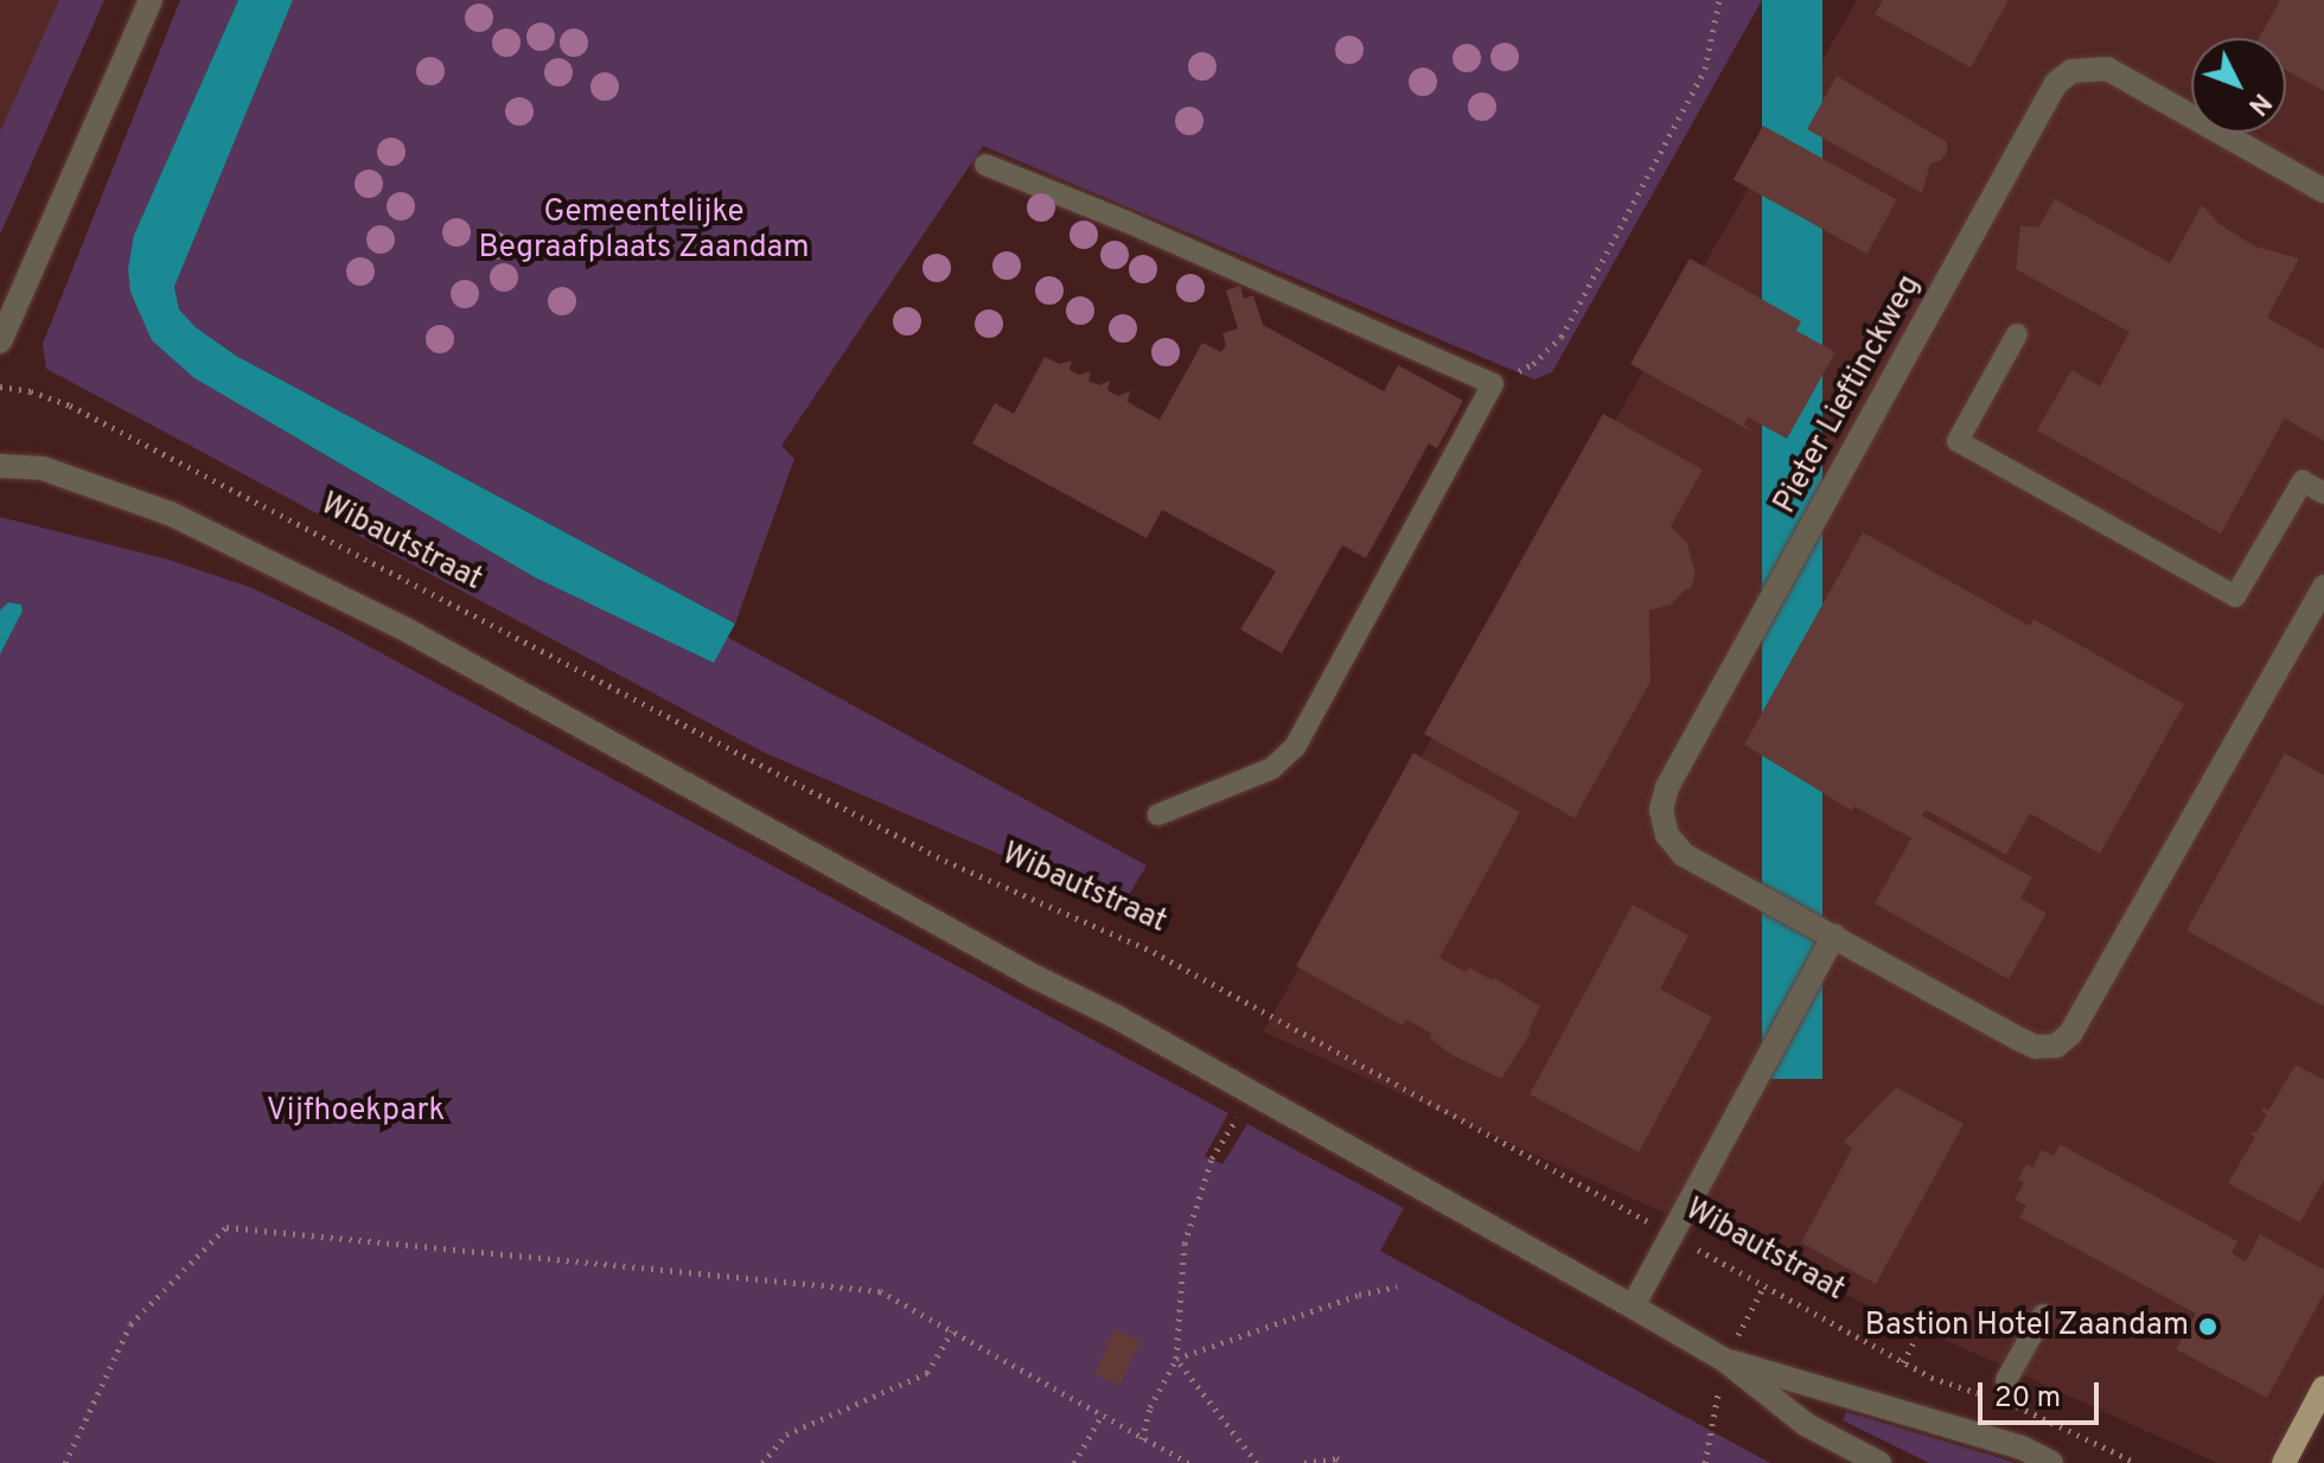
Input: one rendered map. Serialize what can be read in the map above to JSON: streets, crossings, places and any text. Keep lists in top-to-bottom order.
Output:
{
  "streets": {
    "street": ["Pieter Lieftinckweg"],
    "path": ["Wibautstraat"]
  },
  "parks": ["Gemeentelijke Begraafplaats Zaandam", "Vijfhoekpark"],
  "places": ["Bastion Hotel Zaandam"],
  "scale_bar": "20 m",
  "north": "bottom right"
}
